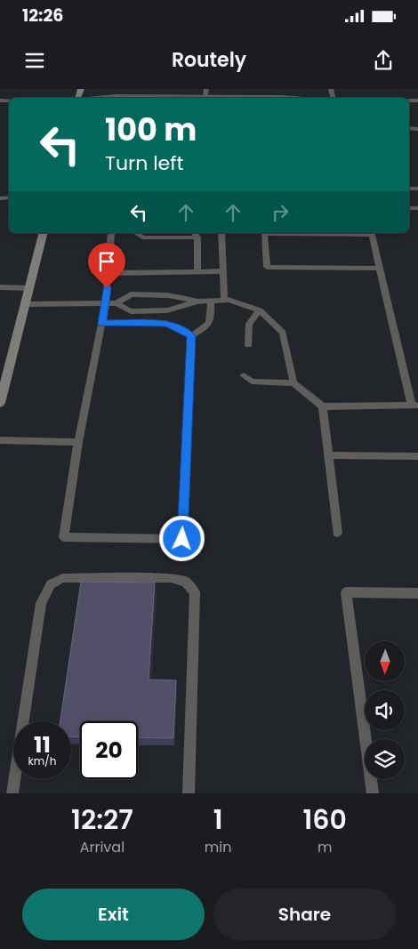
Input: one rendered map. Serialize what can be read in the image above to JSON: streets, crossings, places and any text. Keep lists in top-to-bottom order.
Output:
{
  "north": "bottom",
  "page": {
    "status": "12:26",
    "header": "Routely",
    "turn": ["100 m", "Turn left"],
    "speed": "11 km/h",
    "limit": "20",
    "eta": [
      "12:27",
      "Arrival",
      "1",
      "min",
      "160",
      "m"
    ],
    "buttons": ["Exit", "Share"]
  }
}
